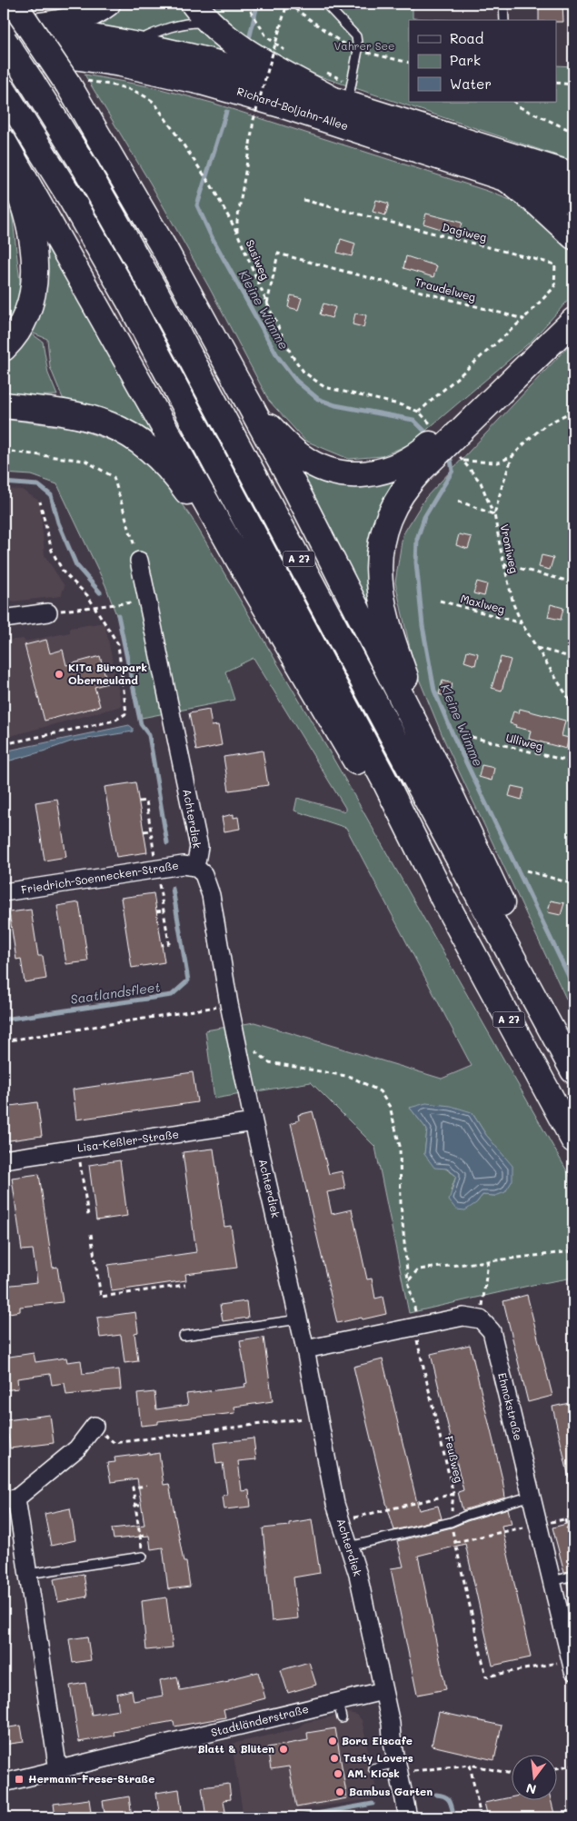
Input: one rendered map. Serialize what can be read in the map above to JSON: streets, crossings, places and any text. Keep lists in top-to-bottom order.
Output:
{
  "streets": {
    "main road": ["Richard-Boljahn-Allee", "A 27"],
    "street": [
      "Achterdiek",
      "Friedrich-Soennecken-Straße",
      "Lisa-Keßler-Straße",
      "Ehmckstraße",
      "Stadtländerstraße"
    ],
    "path": [
      "Dagiweg",
      "Susiweg",
      "Traudelweg",
      "Vroniweg",
      "Maxlweg",
      "Ulliweg",
      "Feußweg"
    ]
  },
  "crossings": [
    ["Richard-Boljahn-Allee", "A 27"],
    ["Dagiweg", "Traudelweg"],
    ["Susiweg", "Traudelweg"],
    ["Vroniweg", "Maxlweg"],
    ["Achterdiek", "Friedrich-Soennecken-Straße"],
    ["Achterdiek", "Lisa-Keßler-Straße"],
    ["Achterdiek", "Ehmckstraße"],
    ["Achterdiek", "Stadtländerstraße"],
    ["Ehmckstraße", "Feußweg"]
  ],
  "water": ["Kleine Wümme", "Saatlandsfleet"],
  "parks": ["Vahrer See"],
  "places": {
    "other": [
      "KiTa Büropark Oberneuland",
      "Bora Eiscafe",
      "Blatt & Blüten",
      "Tasty Lovers",
      "AM. Kiosk",
      "Bambus Garten"
    ],
    "transit": ["Hermann-Frese-Straße"]
  },
  "legend": ["Road", "Park", "Water"],
  "north": "bottom"
}
